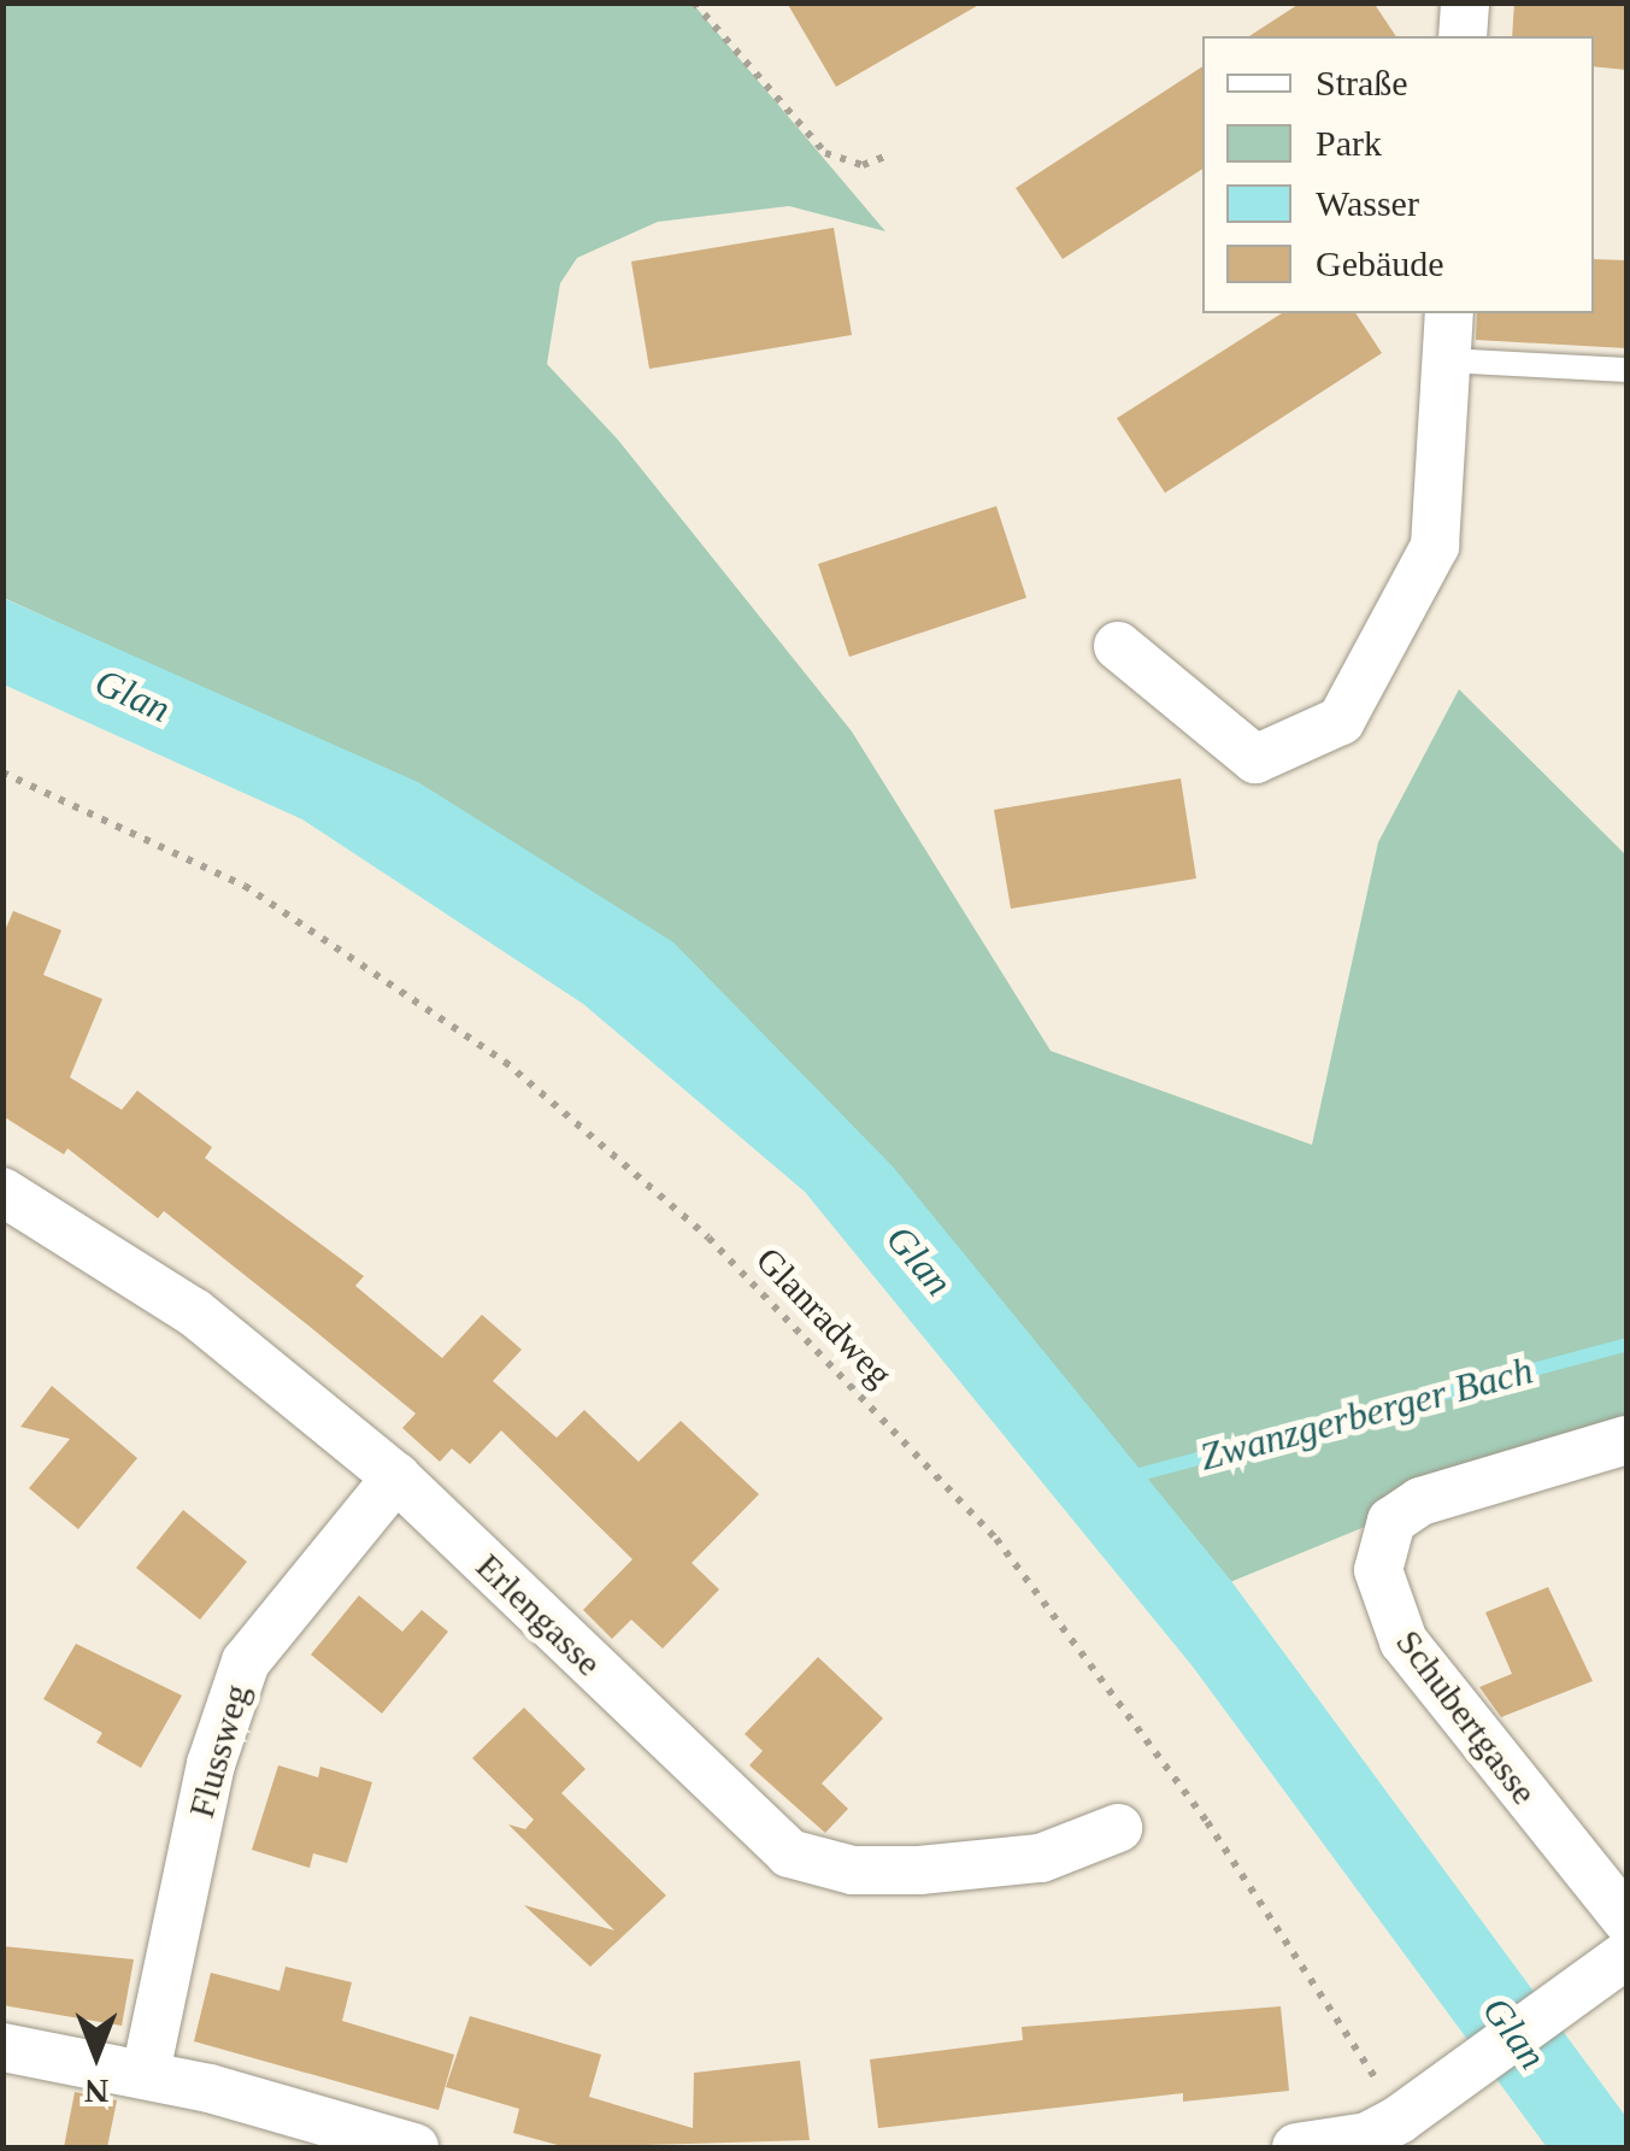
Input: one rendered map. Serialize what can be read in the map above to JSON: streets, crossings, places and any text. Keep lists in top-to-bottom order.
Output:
{
  "streets": {
    "street": ["Erlengasse", "Schubertgasse", "Flussweg"],
    "path": ["Glanradweg"]
  },
  "crossings": [
    ["Erlengasse", "Flussweg"]
  ],
  "water": ["Glan", "Zwanzgerberger Bach"],
  "legend": [
    "Straße",
    "Park",
    "Wasser",
    "Gebäude"
  ],
  "north": "bottom"
}
